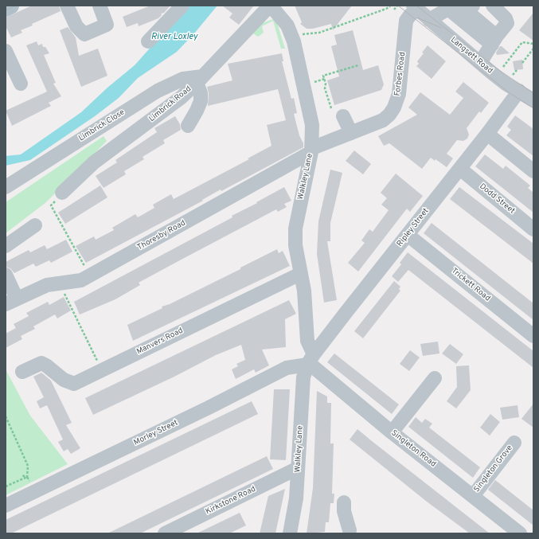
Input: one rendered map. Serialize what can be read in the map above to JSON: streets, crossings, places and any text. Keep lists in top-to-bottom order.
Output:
{
  "streets": {
    "street": [
      "Langsett Road",
      "Forbes Road",
      "Limbrick Road",
      "Limbrick Close",
      "Walkley Lane",
      "Dodd Street",
      "Ripley Street",
      "Thoresby Road",
      "Trickett Road",
      "Manvers Road",
      "Morley Street",
      "Singleton Road",
      "Singleton Grove",
      "Kirkstone Road"
    ]
  },
  "crossings": [
    ["Langsett Road", "Forbes Road"],
    ["Langsett Road", "Ripley Street"],
    ["Forbes Road", "Walkley Lane"],
    ["Forbes Road", "Thoresby Road"],
    ["Limbrick Road", "Limbrick Close"],
    ["Limbrick Road", "Walkley Lane"],
    ["Walkley Lane", "Ripley Street"],
    ["Walkley Lane", "Thoresby Road"],
    ["Walkley Lane", "Manvers Road"],
    ["Walkley Lane", "Morley Street"],
    ["Walkley Lane", "Singleton Road"],
    ["Walkley Lane", "Kirkstone Road"],
    ["Dodd Street", "Ripley Street"],
    ["Ripley Street", "Trickett Road"],
    ["Ripley Street", "Morley Street"],
    ["Ripley Street", "Singleton Road"],
    ["Morley Street", "Singleton Road"],
    ["Singleton Road", "Singleton Grove"]
  ],
  "water": ["River Loxley"]
}
